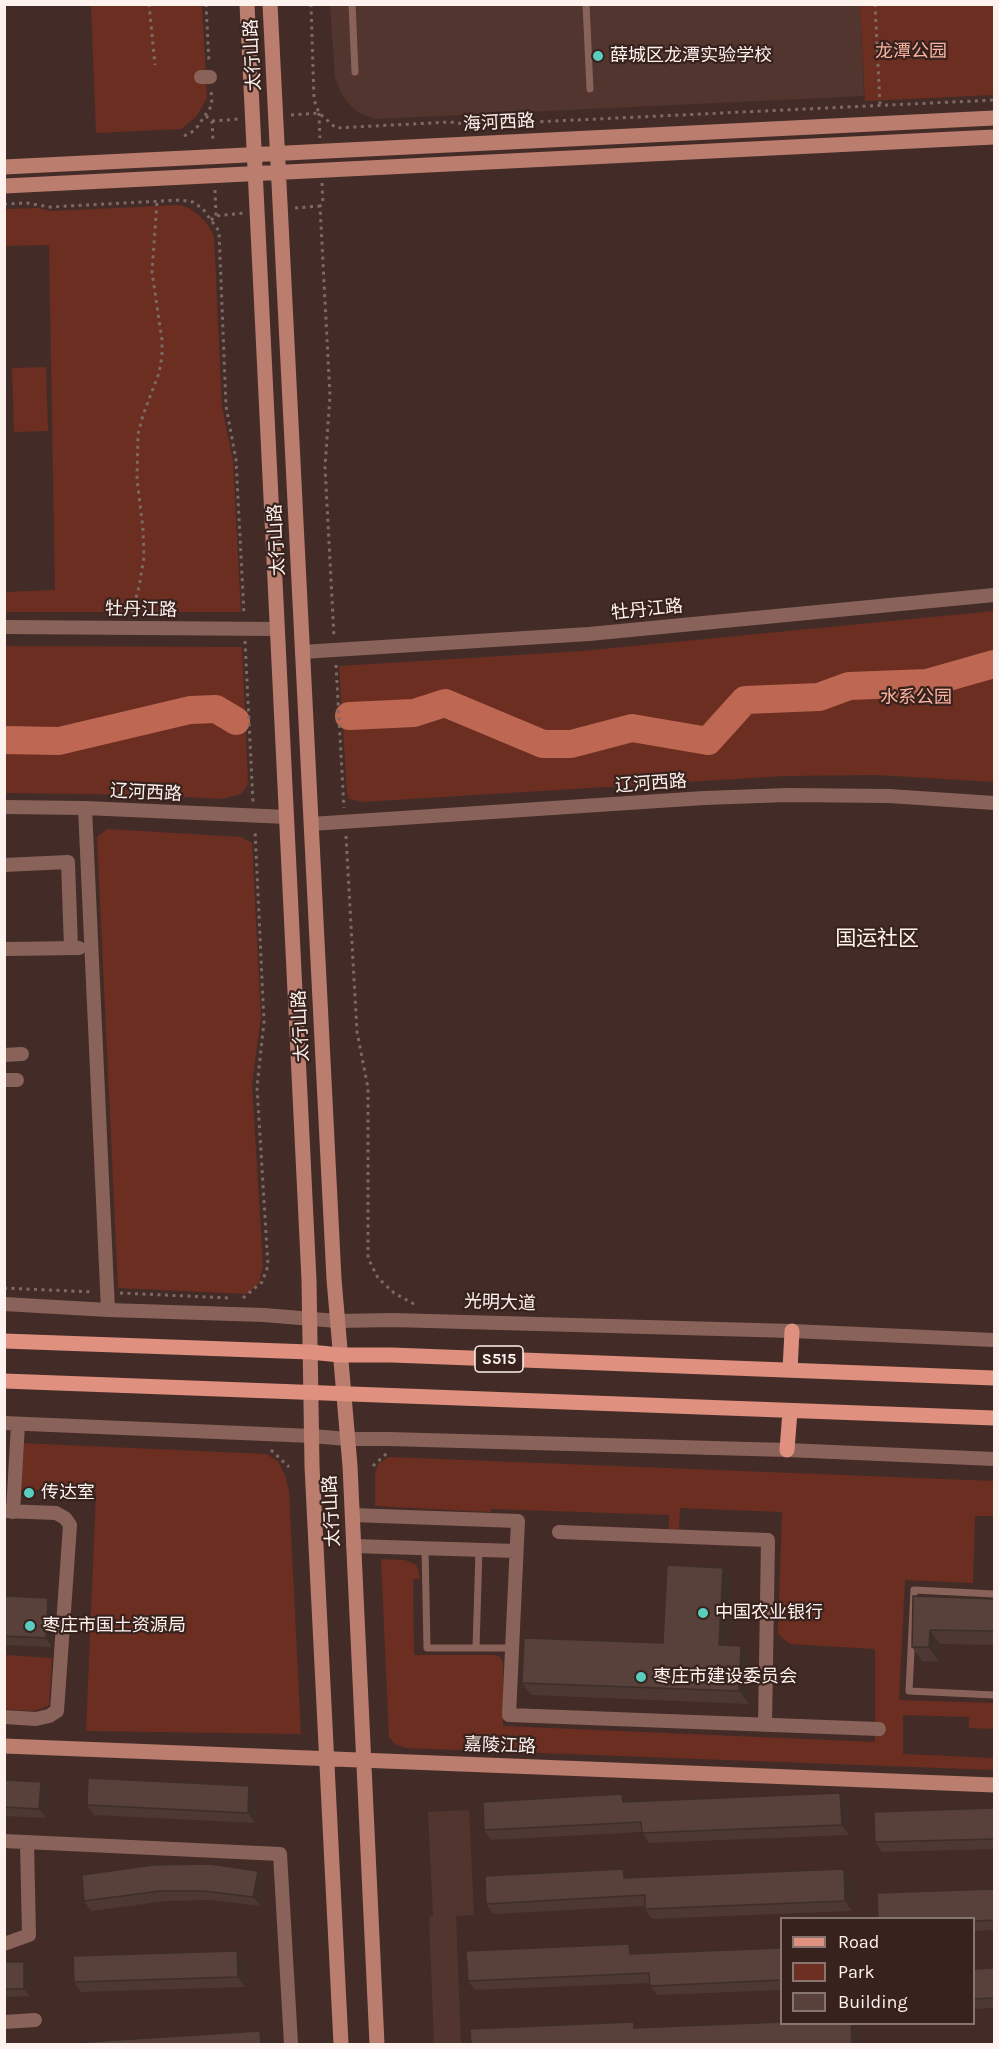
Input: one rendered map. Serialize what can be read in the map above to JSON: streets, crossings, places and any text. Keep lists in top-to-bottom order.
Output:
{
  "streets": {
    "main road": [
      "太行山路",
      "海河西路",
      "S515",
      "嘉陵江路"
    ],
    "street": ["牡丹江路", "辽河西路", "光明大道"]
  },
  "crossings": [
    ["太行山路", "海河西路"],
    ["太行山路", "牡丹江路"],
    ["太行山路", "辽河西路"],
    ["太行山路", "光明大道"],
    ["太行山路", "S515"],
    ["太行山路", "嘉陵江路"]
  ],
  "districts": ["国运社区"],
  "parks": ["龙潭公园", "水系公园"],
  "places": [
    "薛城区龙潭实验学校",
    "传达室",
    "中国农业银行",
    "枣庄市国土资源局",
    "枣庄市建设委员会"
  ],
  "legend": ["Road", "Park", "Building"]
}
